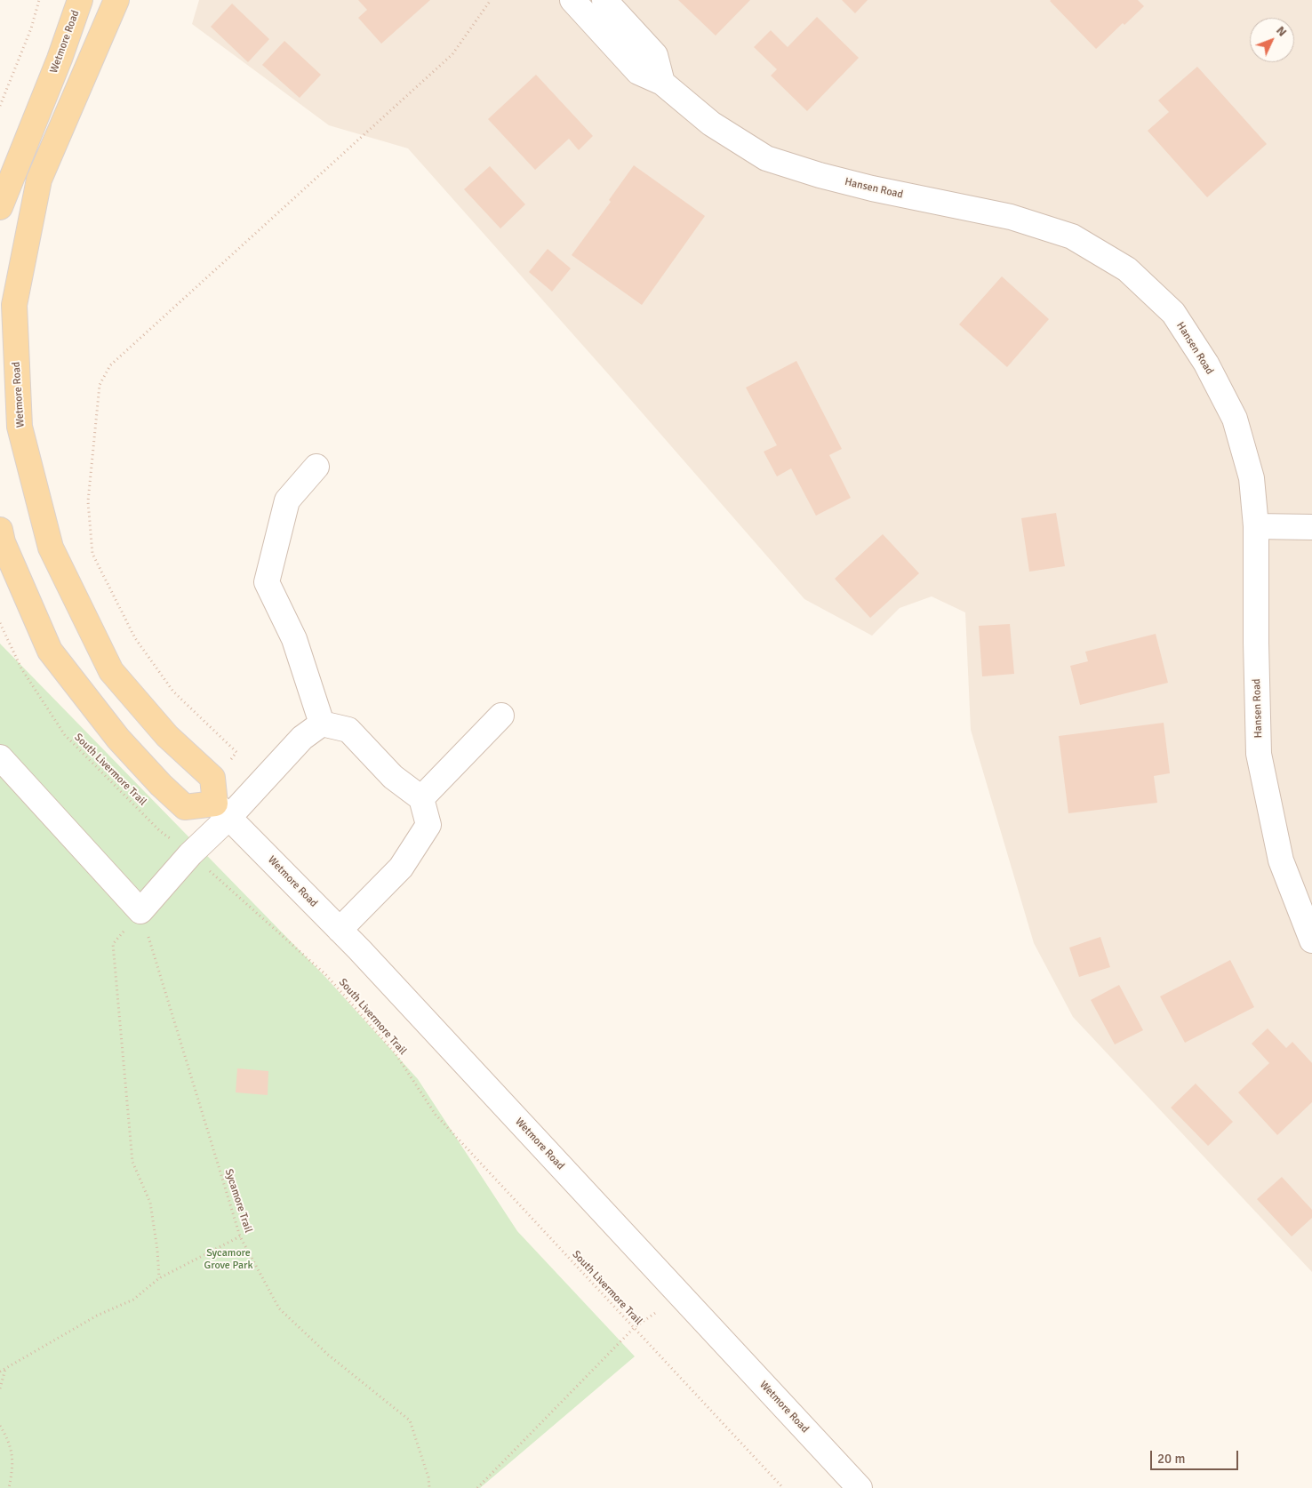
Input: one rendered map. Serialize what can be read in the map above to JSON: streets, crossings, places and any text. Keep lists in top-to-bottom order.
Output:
{
  "streets": {
    "main road": ["Wetmore Road"],
    "street": ["Hansen Road"],
    "path": ["South Livermore Trail", "Sycamore Trail"]
  },
  "parks": ["Sycamore Grove Park"],
  "scale_bar": "20 m",
  "north": "top right"
}
